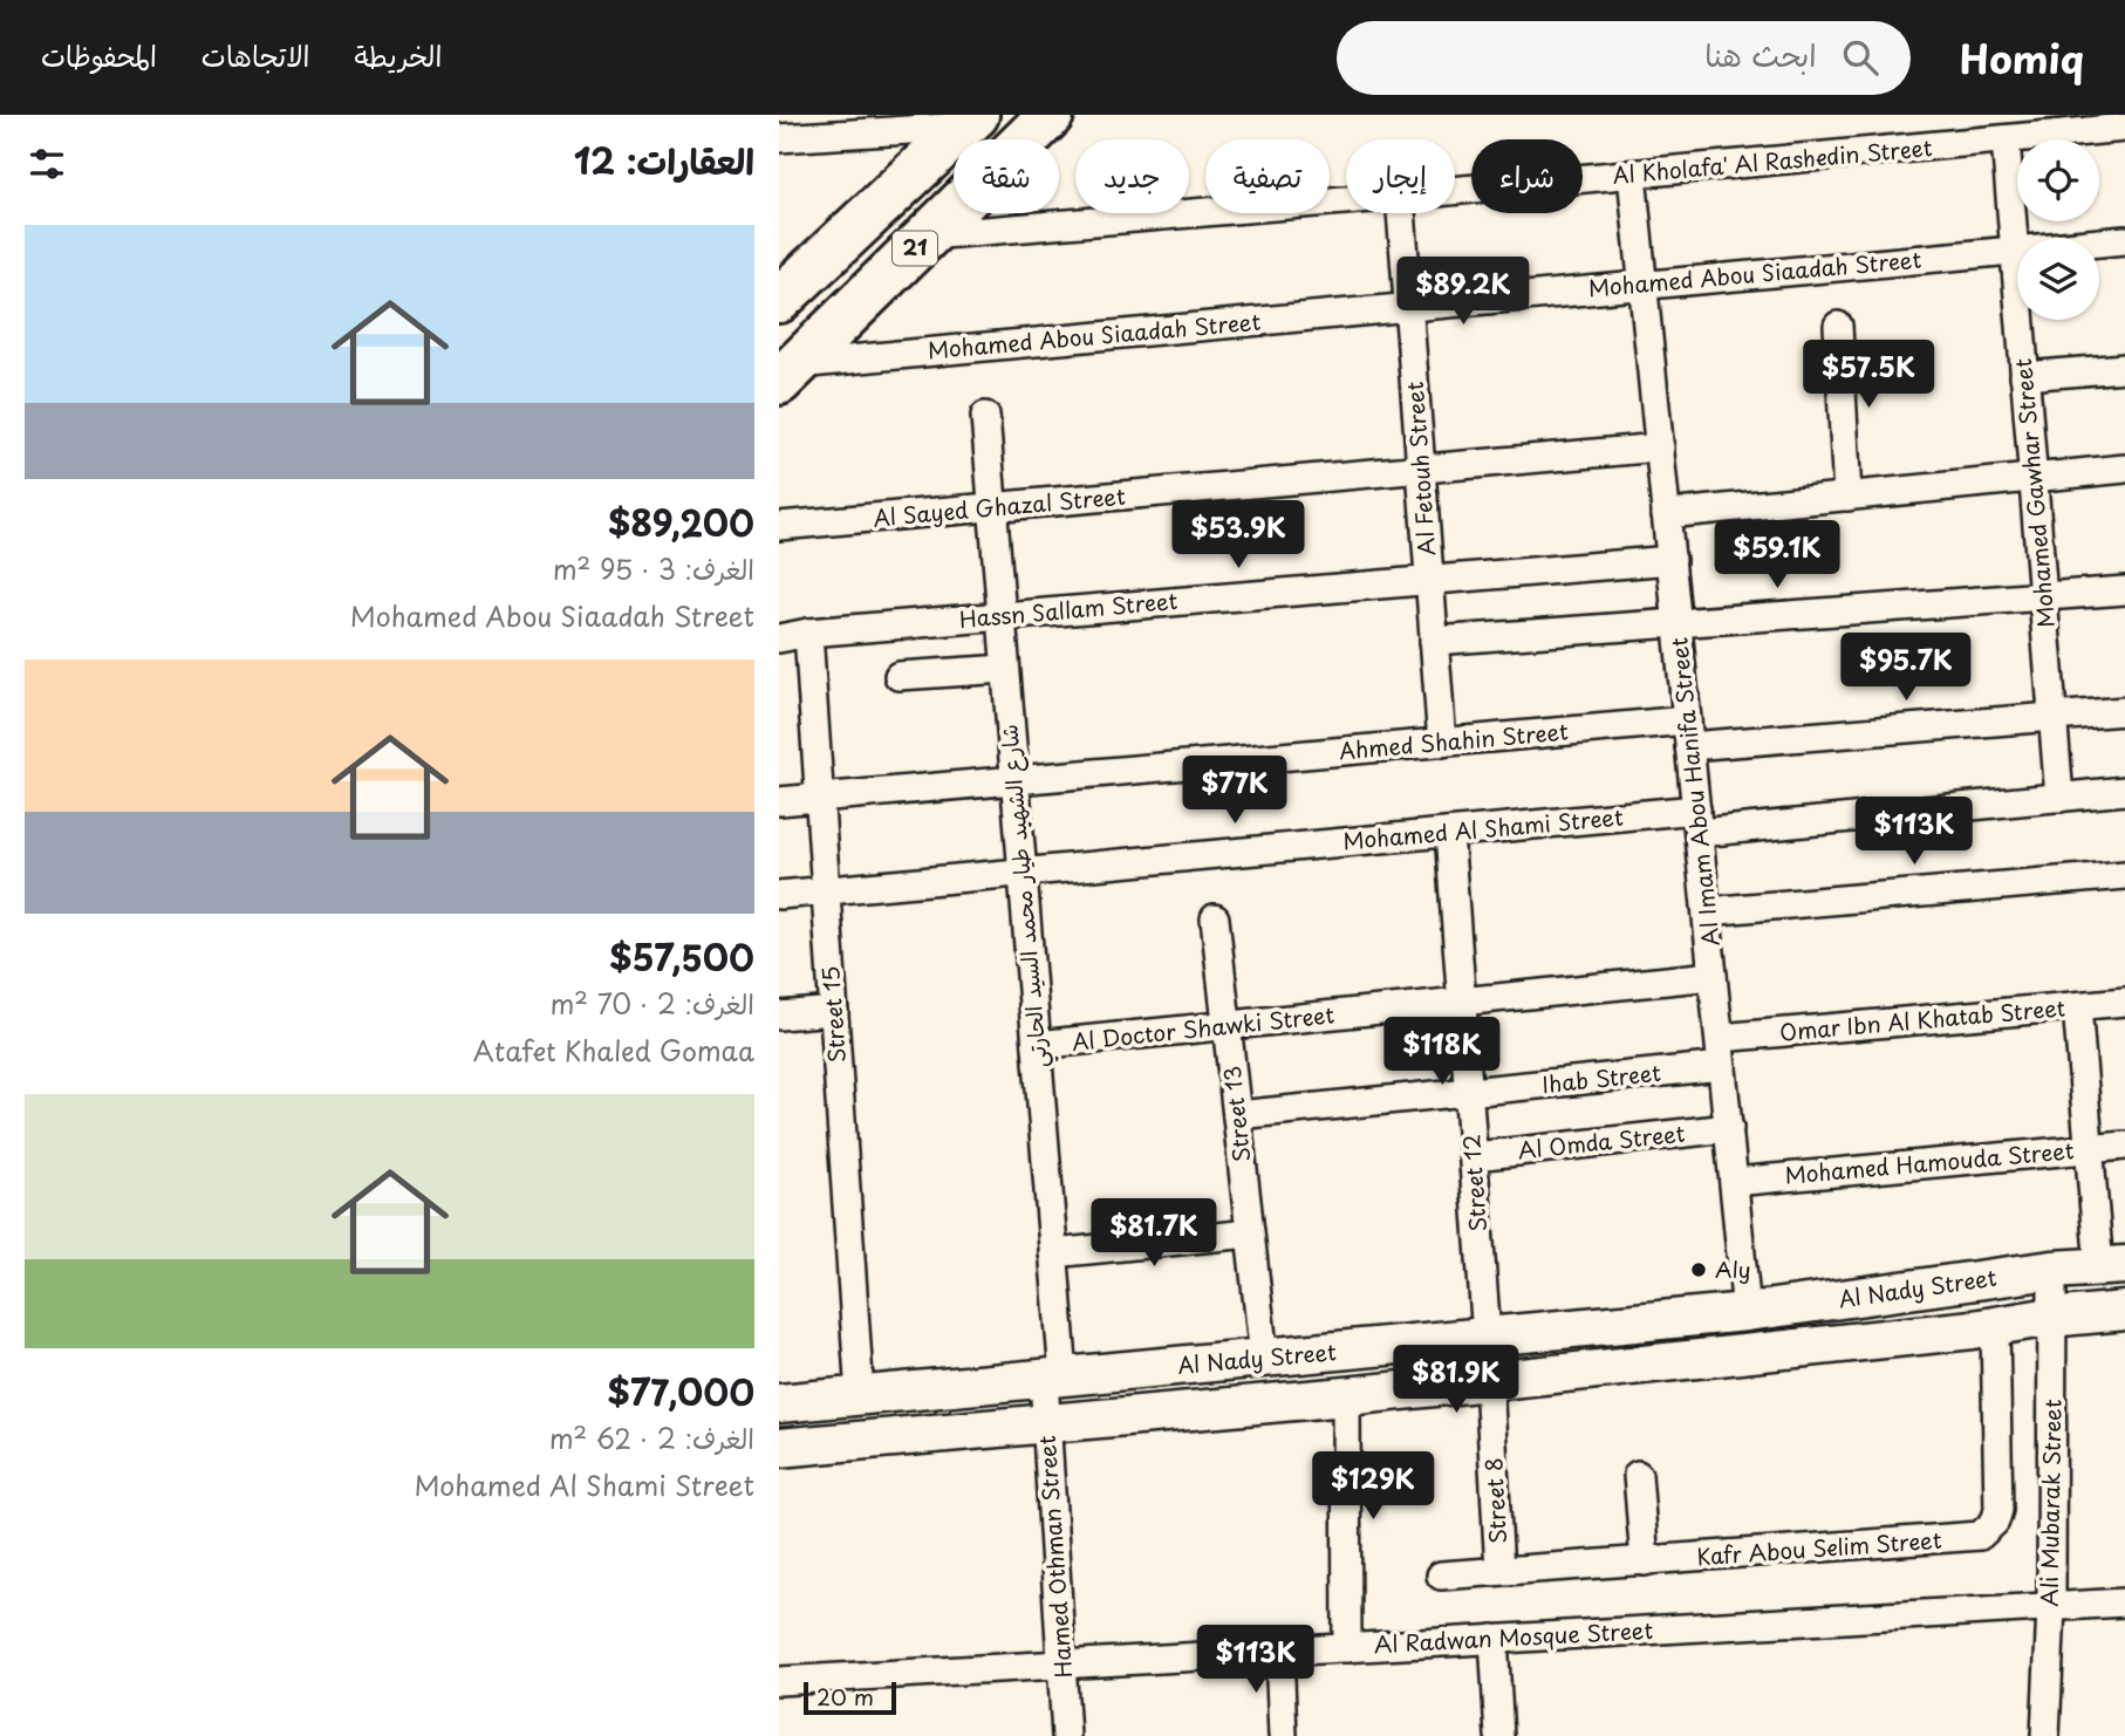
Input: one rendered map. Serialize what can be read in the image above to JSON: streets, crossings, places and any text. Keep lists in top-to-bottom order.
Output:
{
  "streets": {
    "highway": ["21"],
    "street": [
      "Al Kholafa' Al Rashedin Street",
      "Mohamed Abou Siaadah Street",
      "Al Fetouh Street",
      "Mohamed Gawhar Street",
      "Al Sayed Ghazal Street",
      "Hassn Sallam Street",
      "Ahmed Shahin Street",
      "Al Imam Abou Hanifa Street",
      "Mohamed Al Shami Street",
      "شارع الشهيد طيار محمد السيد الحارتي",
      "Street 15",
      "Omar Ibn Al Khatab Street",
      "Al Doctor Shawki Street",
      "Ihab Street",
      "Street 13",
      "Al Omda Street",
      "Mohamed Hamouda Street",
      "Street 12",
      "Al Nady Street",
      "Street 8",
      "Ali Mubarak Street",
      "Kafr Abou Selim Street",
      "Hamed Othman Street",
      "Al Radwan Mosque Street"
    ]
  },
  "crossings": [
    ["Al Kholafa' Al Rashedin Street", "21"],
    ["Al Kholafa' Al Rashedin Street", "Mohamed Gawhar Street"],
    ["Al Kholafa' Al Rashedin Street", "Al Imam Abou Hanifa Street"],
    ["21", "Mohamed Abou Siaadah Street"],
    ["Mohamed Abou Siaadah Street", "Al Fetouh Street"],
    ["Mohamed Abou Siaadah Street", "Mohamed Gawhar Street"],
    ["Mohamed Abou Siaadah Street", "Al Imam Abou Hanifa Street"],
    ["Al Fetouh Street", "Al Sayed Ghazal Street"],
    ["Al Fetouh Street", "Hassn Sallam Street"],
    ["Al Fetouh Street", "Ahmed Shahin Street"],
    ["Mohamed Gawhar Street", "Ahmed Shahin Street"],
    ["Mohamed Gawhar Street", "Mohamed Al Shami Street"],
    ["Al Sayed Ghazal Street", "Al Imam Abou Hanifa Street"],
    ["Al Sayed Ghazal Street", "شارع الشهيد طيار محمد السيد الحارتي"],
    ["Hassn Sallam Street", "Al Imam Abou Hanifa Street"],
    ["Hassn Sallam Street", "شارع الشهيد طيار محمد السيد الحارتي"],
    ["Hassn Sallam Street", "Street 15"],
    ["Ahmed Shahin Street", "Al Imam Abou Hanifa Street"],
    ["Ahmed Shahin Street", "شارع الشهيد طيار محمد السيد الحارتي"],
    ["Ahmed Shahin Street", "Street 15"],
    ["Al Imam Abou Hanifa Street", "Mohamed Al Shami Street"],
    ["Al Imam Abou Hanifa Street", "Omar Ibn Al Khatab Street"],
    ["Al Imam Abou Hanifa Street", "Al Doctor Shawki Street"],
    ["Al Imam Abou Hanifa Street", "Ihab Street"],
    ["Al Imam Abou Hanifa Street", "Al Omda Street"],
    ["Al Imam Abou Hanifa Street", "Mohamed Hamouda Street"],
    ["Al Imam Abou Hanifa Street", "Al Nady Street"],
    ["Mohamed Al Shami Street", "شارع الشهيد طيار محمد السيد الحارتي"],
    ["Mohamed Al Shami Street", "Street 15"],
    ["Mohamed Al Shami Street", "Street 12"],
    ["شارع الشهيد طيار محمد السيد الحارتي", "Al Doctor Shawki Street"],
    ["شارع الشهيد طيار محمد السيد الحارتي", "Al Nady Street"],
    ["شارع الشهيد طيار محمد السيد الحارتي", "Hamed Othman Street"],
    ["Street 15", "Al Nady Street"],
    ["Al Doctor Shawki Street", "Street 13"],
    ["Al Doctor Shawki Street", "Street 12"],
    ["Ihab Street", "Street 13"],
    ["Ihab Street", "Street 12"],
    ["Street 13", "Al Nady Street"],
    ["Al Omda Street", "Street 12"],
    ["Street 12", "Al Nady Street"],
    ["Al Nady Street", "Street 8"],
    ["Al Nady Street", "Ali Mubarak Street"],
    ["Al Nady Street", "Kafr Abou Selim Street"],
    ["Al Nady Street", "Hamed Othman Street"],
    ["Street 8", "Kafr Abou Selim Street"],
    ["Ali Mubarak Street", "Al Radwan Mosque Street"],
    ["Hamed Othman Street", "Al Radwan Mosque Street"]
  ],
  "places": ["Aly"],
  "scale_bar": "20 m",
  "page": {
    "header": "Homiq",
    "search": "ابحث هنا",
    "nav": ["الخريطة", "الاتجاهات", "المحفوظات"],
    "heading": "العقارات: 12",
    "chip": [
      "شراء",
      "إيجار",
      "تصفية",
      "جديد",
      "شقة"
    ],
    "list": [
      {
        "name": "$89,200",
        "note": "الغرف: 3 · 95 m² · Mohamed Abou Siaadah Street"
      },
      {
        "name": "$57,500",
        "note": "الغرف: 2 · 70 m² · Atafet Khaled Gomaa"
      },
      {
        "name": "$77,000",
        "note": "الغرف: 2 · 62 m² · Mohamed Al Shami Street"
      }
    ],
    "price": [
      "$89.2K",
      "$57.5K",
      "$53.9K",
      "$59.1K",
      "$95.7K",
      "$77K",
      "$113K",
      "$118K",
      "$81.7K",
      "$81.9K",
      "$129K",
      "$113K"
    ],
    "scale": "20 m"
  }
}
